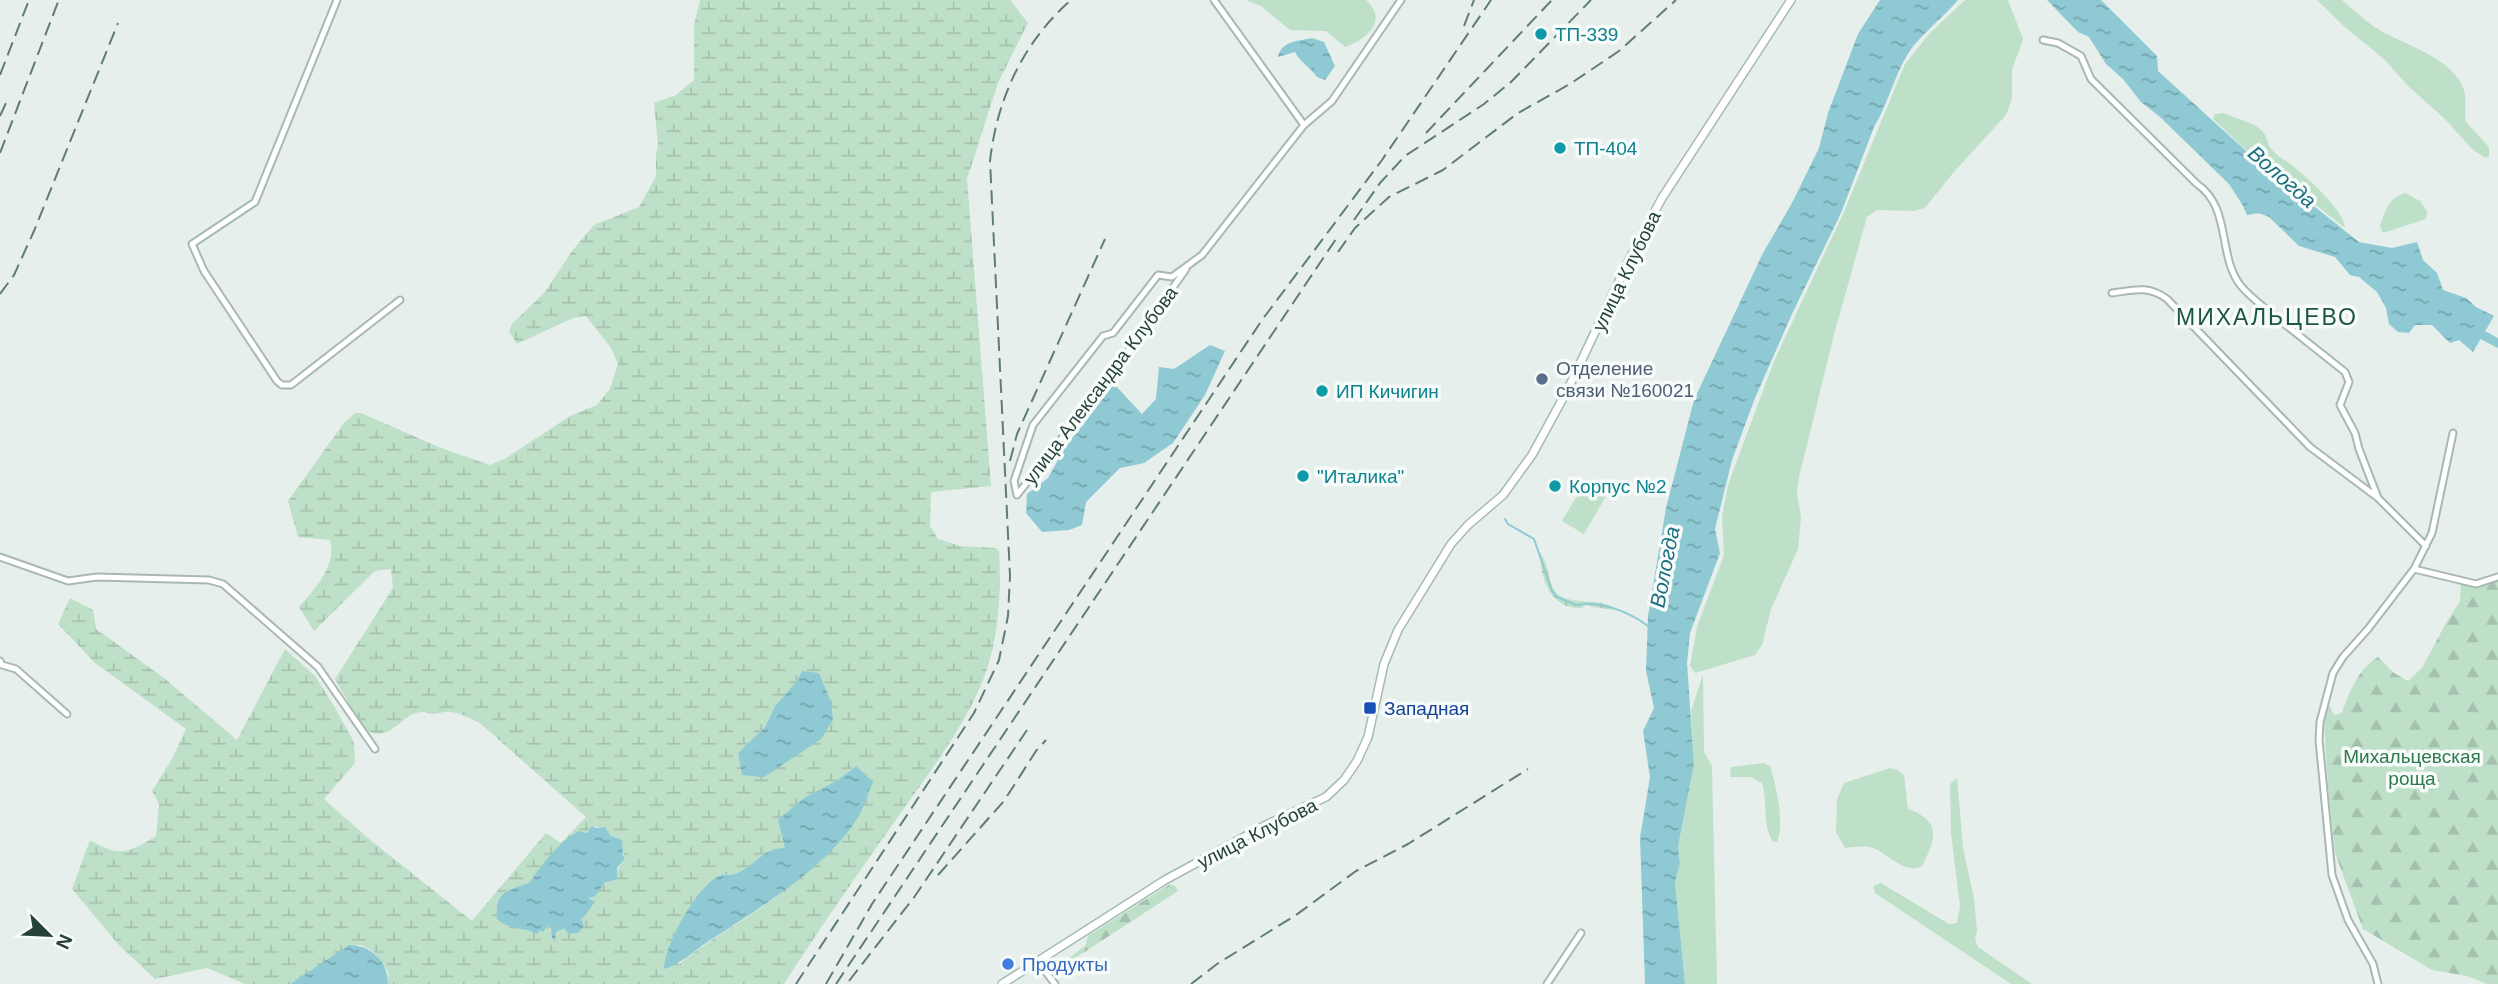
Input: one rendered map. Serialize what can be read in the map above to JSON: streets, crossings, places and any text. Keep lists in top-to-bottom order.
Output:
{
  "streets": {
    "main road": ["улица Клубова"],
    "street": ["улица Александра Клубова"]
  },
  "districts": ["МИХАЛЬЦЕВО"],
  "water": ["Вологда"],
  "parks": ["Михальцевская роща"],
  "places": {
    "other": [
      "ТП-339",
      "ТП-404",
      "Отделение связи №160021",
      "ИП Кичигин",
      "\"Италика\"",
      "Корпус №2",
      "Продукты"
    ],
    "transit": ["Западная"]
  },
  "north": "bottom right"
}
